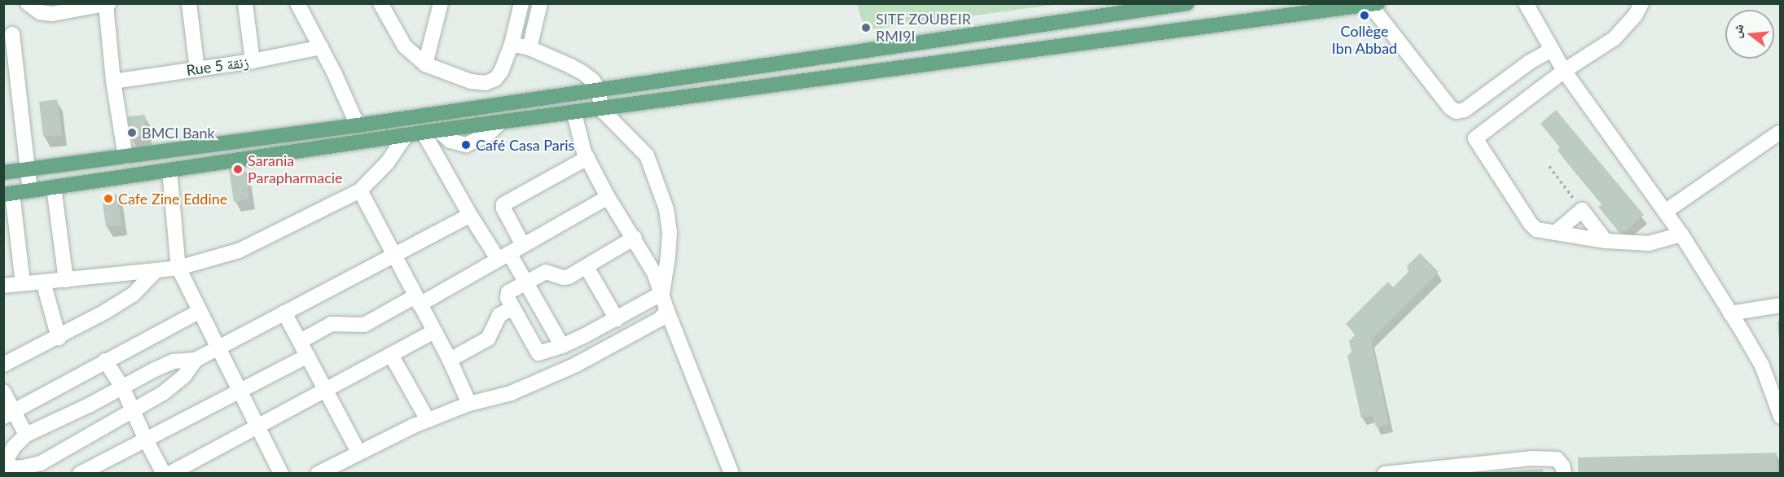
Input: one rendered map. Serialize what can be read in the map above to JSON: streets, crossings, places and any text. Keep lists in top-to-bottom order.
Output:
{
  "streets": {
    "street": ["Rue 5 زنقة"]
  },
  "places": [
    "Collège Ibn Abbad",
    "SITE ZOUBEIR RMI9I",
    "BMCI Bank",
    "Café Casa Paris",
    "Sarania Parapharmacie",
    "Cafe Zine Eddine"
  ],
  "north": "left"
}
